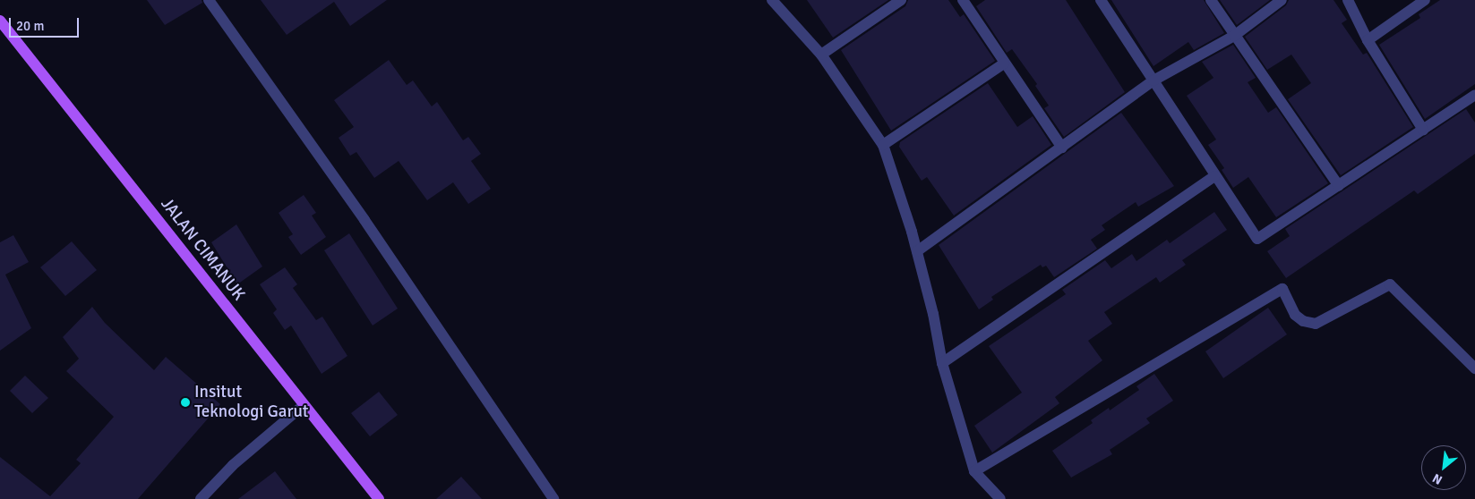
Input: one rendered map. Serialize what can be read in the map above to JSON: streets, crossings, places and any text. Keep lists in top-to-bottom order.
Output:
{
  "streets": {
    "main road": ["JALAN CIMANUK"]
  },
  "places": ["Insitut Teknologi Garut"],
  "scale_bar": "20 m",
  "north": "bottom left"
}
